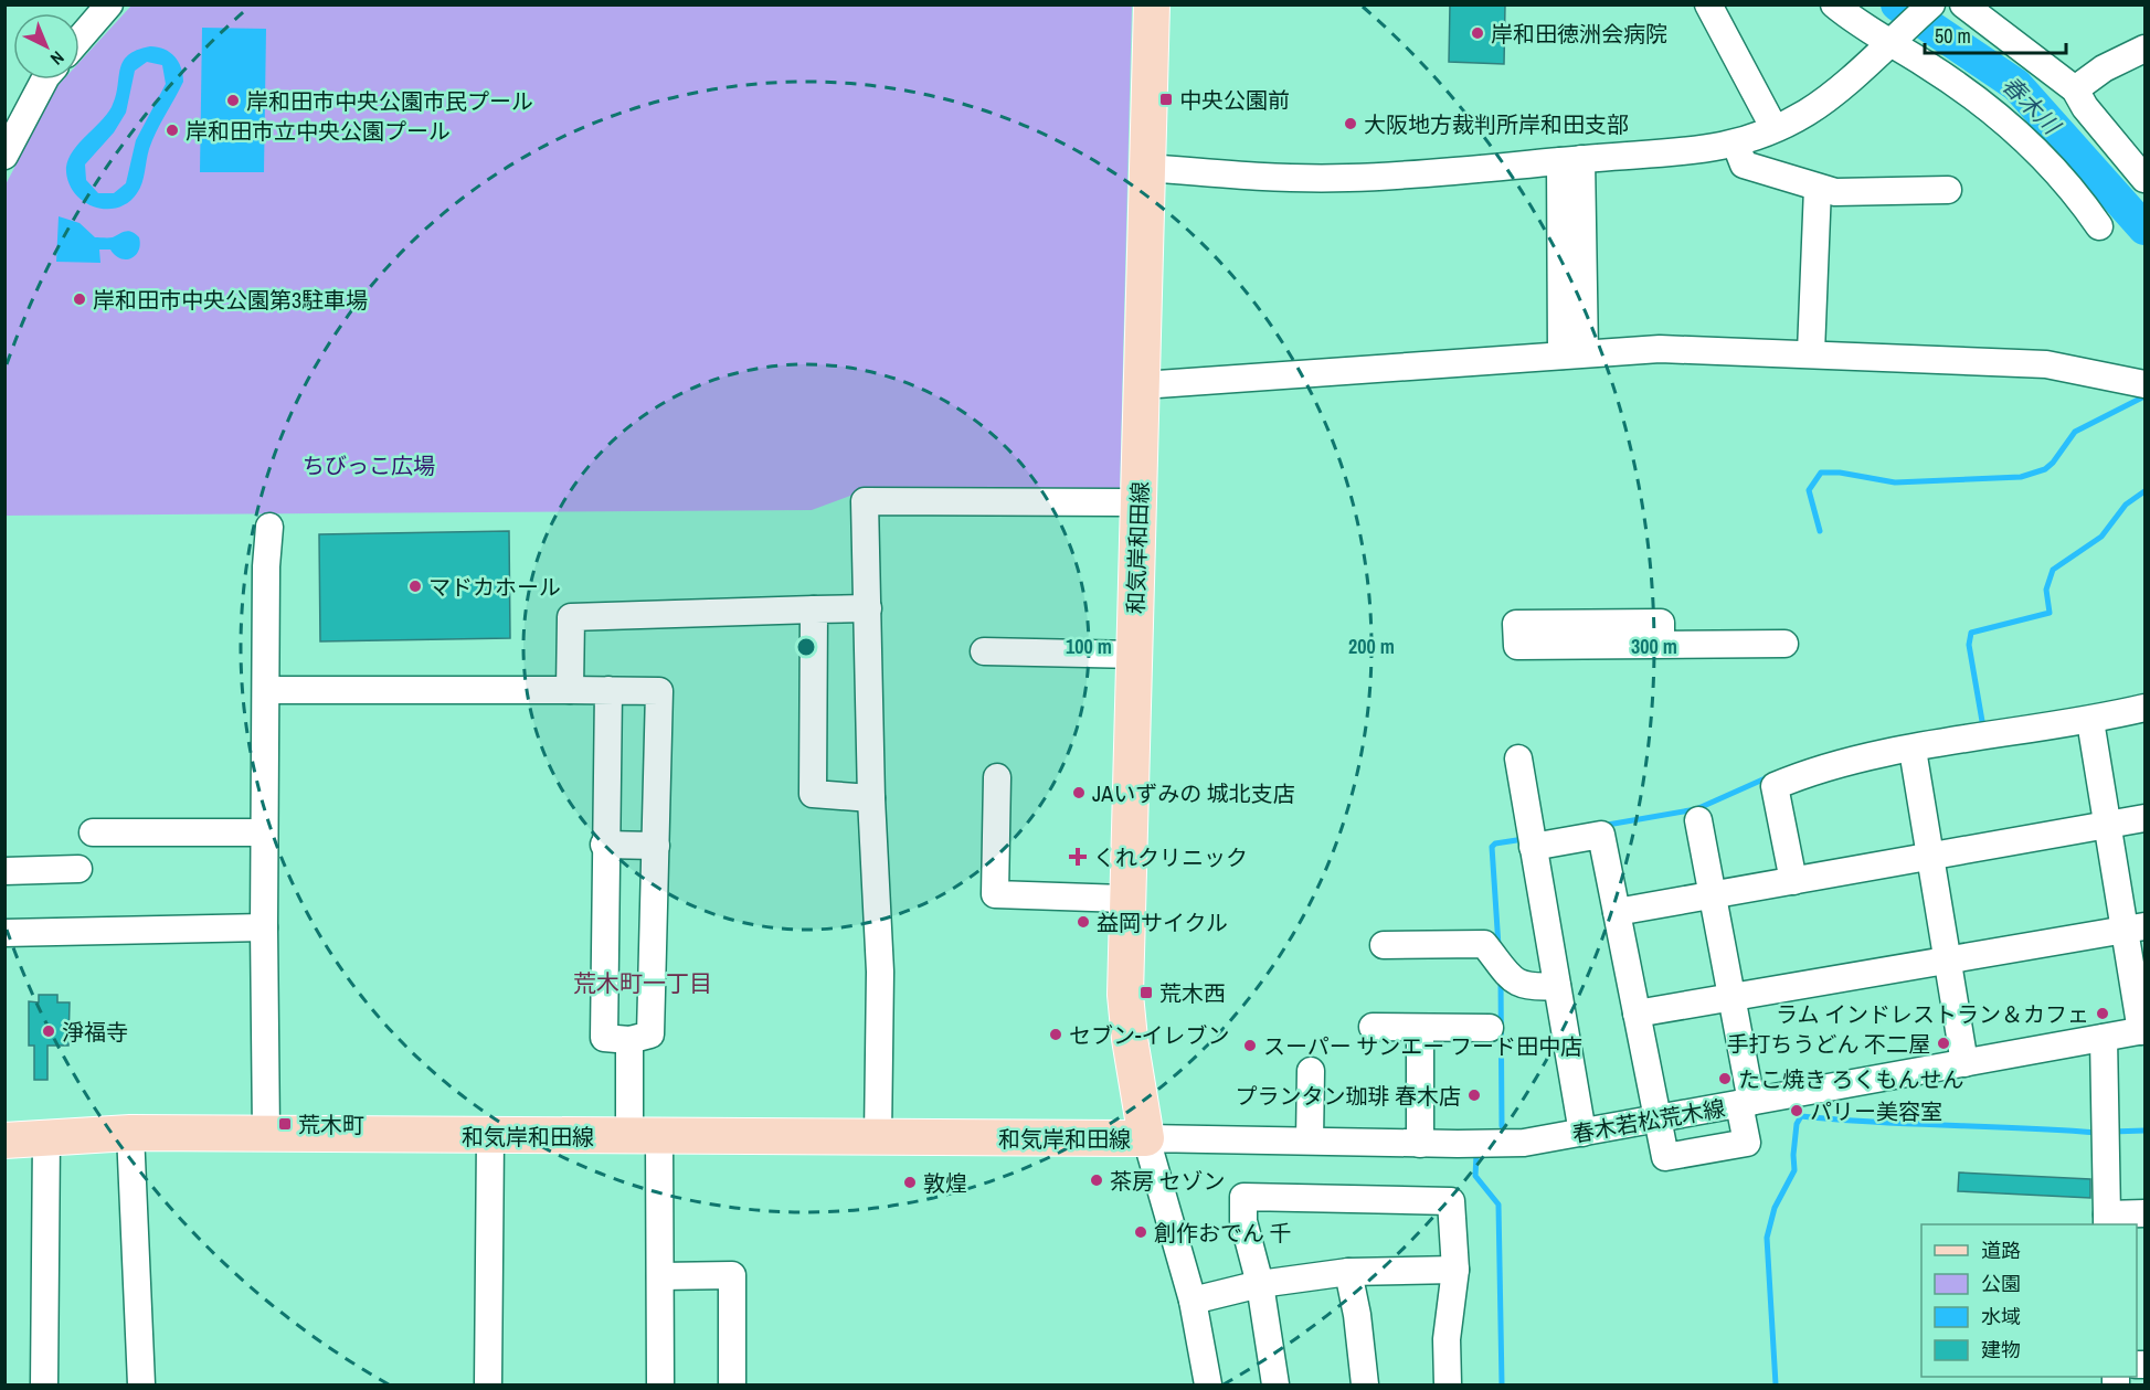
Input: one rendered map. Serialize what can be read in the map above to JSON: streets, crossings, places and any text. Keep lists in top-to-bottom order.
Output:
{
  "streets": {
    "main road": ["和気岸和田線"],
    "street": ["春木若松荒木線"]
  },
  "crossings": [
    ["和気岸和田線", "春木若松荒木線"]
  ],
  "districts": ["荒木町一丁目"],
  "water": ["春木川"],
  "parks": ["ちびっこ広場"],
  "places": {
    "other": [
      "岸和田徳洲会病院",
      "岸和田市中央公園市民プール",
      "大阪地方裁判所岸和田支部",
      "岸和田市立中央公園プール",
      "岸和田市中央公園第3駐車場",
      "マドカホール",
      "JAいずみの 城北支店",
      "益岡サイクル",
      "ラム インドレストラン＆カフェ",
      "淨福寺",
      "セブン-イレブン",
      "手打ちうどん 不二屋",
      "スーパー サンエー フード田中店",
      "たこ焼き ろくもんせん",
      "プランタン珈琲 春木店",
      "パリー美容室",
      "茶房 セゾン",
      "敦煌",
      "創作おでん 千"
    ],
    "transit": ["中央公園前", "荒木西", "荒木町"],
    "health": ["くれクリニック"]
  },
  "legend": [
    "道路",
    "公園",
    "水域",
    "建物"
  ],
  "scale_bar": "50 m",
  "north": "bottom right",
  "rings": ["100 m", "200 m", "300 m"]
}
